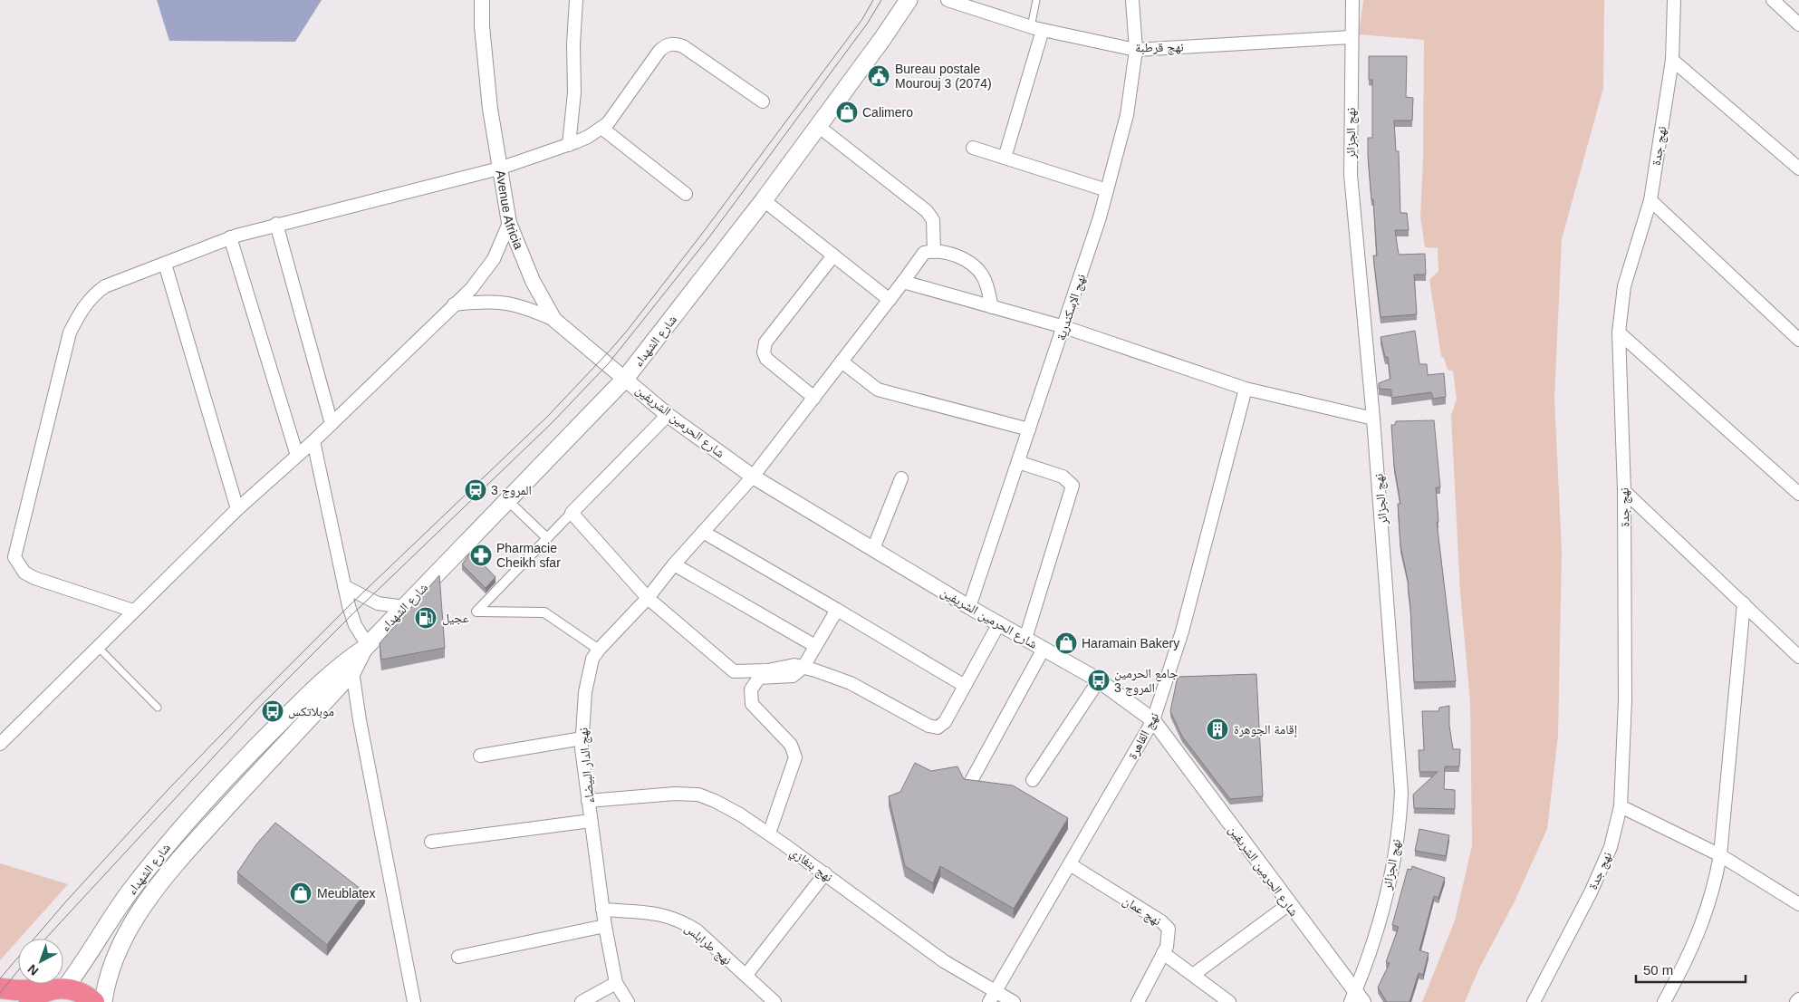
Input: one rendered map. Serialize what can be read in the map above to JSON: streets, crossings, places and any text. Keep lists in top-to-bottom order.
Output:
{
  "streets": {
    "main road": ["شارع الشهداء"],
    "street": [
      "نهج قرطبة",
      "نهج الجزائر",
      "نهج جدة",
      "Avenue Africia",
      "نهج الإسكندرية",
      "شارع الحرمين الشريفين",
      "نهج القاهرة",
      "نهج الدار البيضاء",
      "نهج بنغازي",
      "نهج عمان",
      "نهج طرابلس"
    ]
  },
  "crossings": [
    ["نهج قرطبة", "نهج الجزائر"],
    ["نهج قرطبة", "نهج الإسكندرية"],
    ["نهج الجزائر", "شارع الحرمين الشريفين"],
    ["Avenue Africia", "شارع الشهداء"],
    ["Avenue Africia", "شارع الحرمين الشريفين"],
    ["نهج الإسكندرية", "شارع الحرمين الشريفين"],
    ["شارع الشهداء", "شارع الحرمين الشريفين"],
    ["شارع الحرمين الشريفين", "نهج القاهرة"],
    ["شارع الحرمين الشريفين", "نهج الدار البيضاء"],
    ["نهج القاهرة", "نهج بنغازي"],
    ["نهج القاهرة", "نهج عمان"],
    ["نهج الدار البيضاء", "نهج بنغازي"],
    ["نهج الدار البيضاء", "نهج طرابلس"]
  ],
  "places": {
    "public building": ["Bureau postale Mourouj 3 (2074)"],
    "shop": ["Calimero", "Haramain Bakery", "Meublatex"],
    "station": ["المروج 3"],
    "pharmacy": ["Pharmacie Cheikh sfar"],
    "fuel station": ["عجيل"],
    "bus stop": ["جامع الحرمين المروج 3", "موبلاتكس"],
    "building": ["إقامة الجوهرة"]
  },
  "scale_bar": "50 m",
  "north": "bottom left"
}
